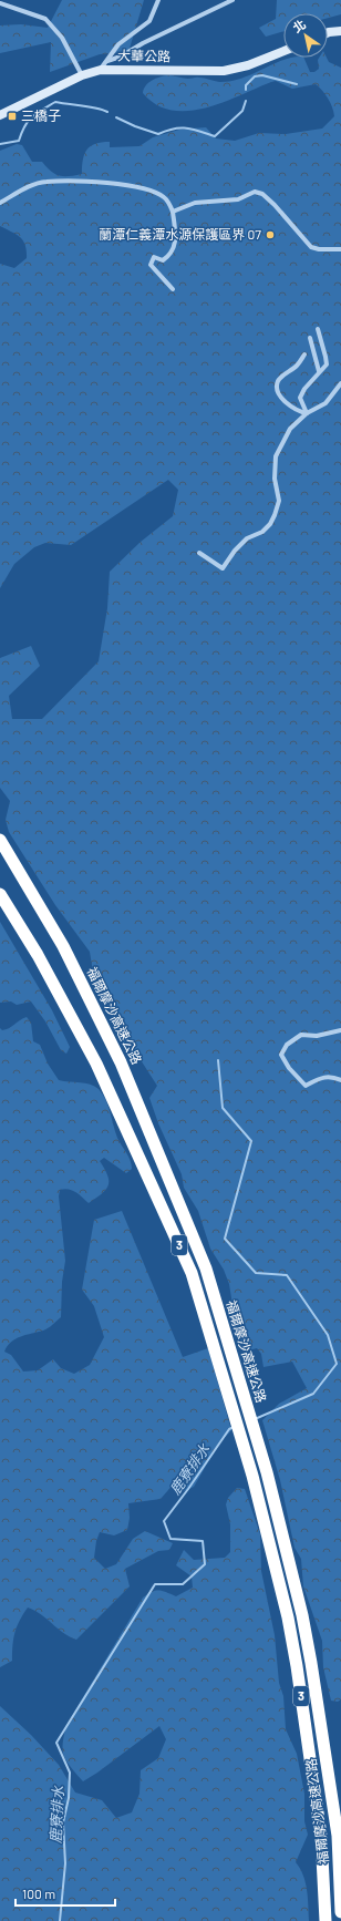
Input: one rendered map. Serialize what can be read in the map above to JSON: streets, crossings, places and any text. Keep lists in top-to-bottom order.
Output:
{
  "streets": {
    "highway": ["福爾摩沙高速公路", "3"],
    "main road": ["大華公路"]
  },
  "water": ["鹿寮排水"],
  "places": {
    "transit": ["三橋子"],
    "other": ["蘭潭仁義潭水源保護區界 07"]
  },
  "scale_bar": "100 m",
  "north": "top left"
}
